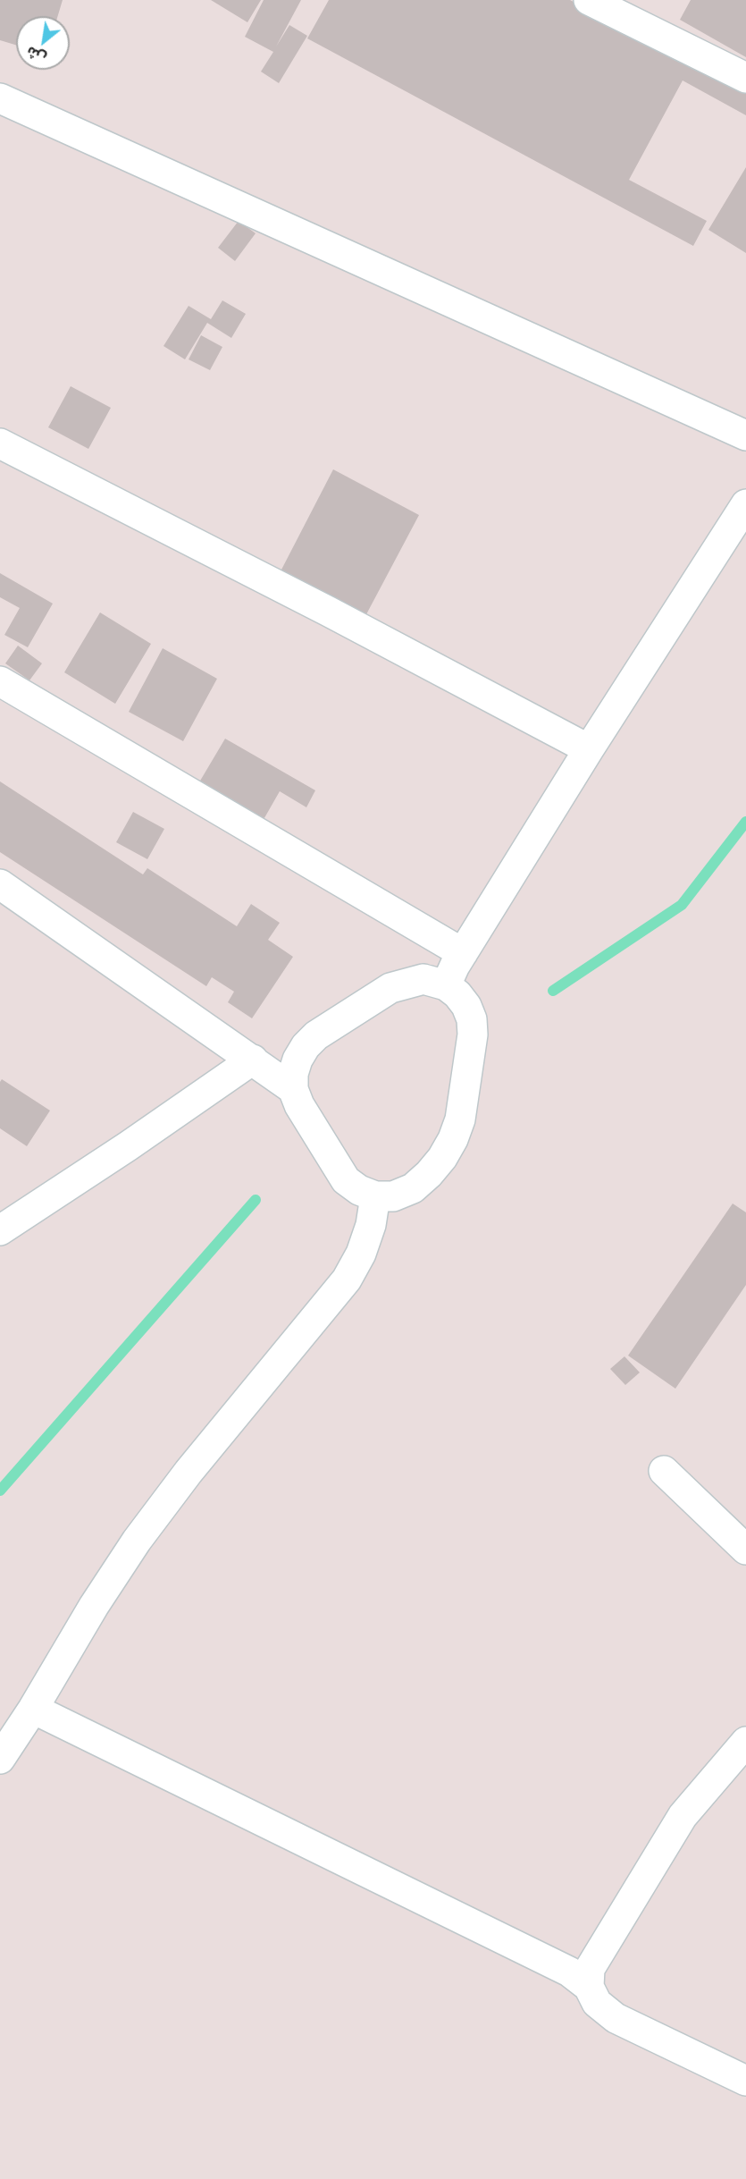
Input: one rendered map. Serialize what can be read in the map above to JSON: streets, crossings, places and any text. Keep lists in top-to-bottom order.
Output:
{
  "north": "bottom left"
}
